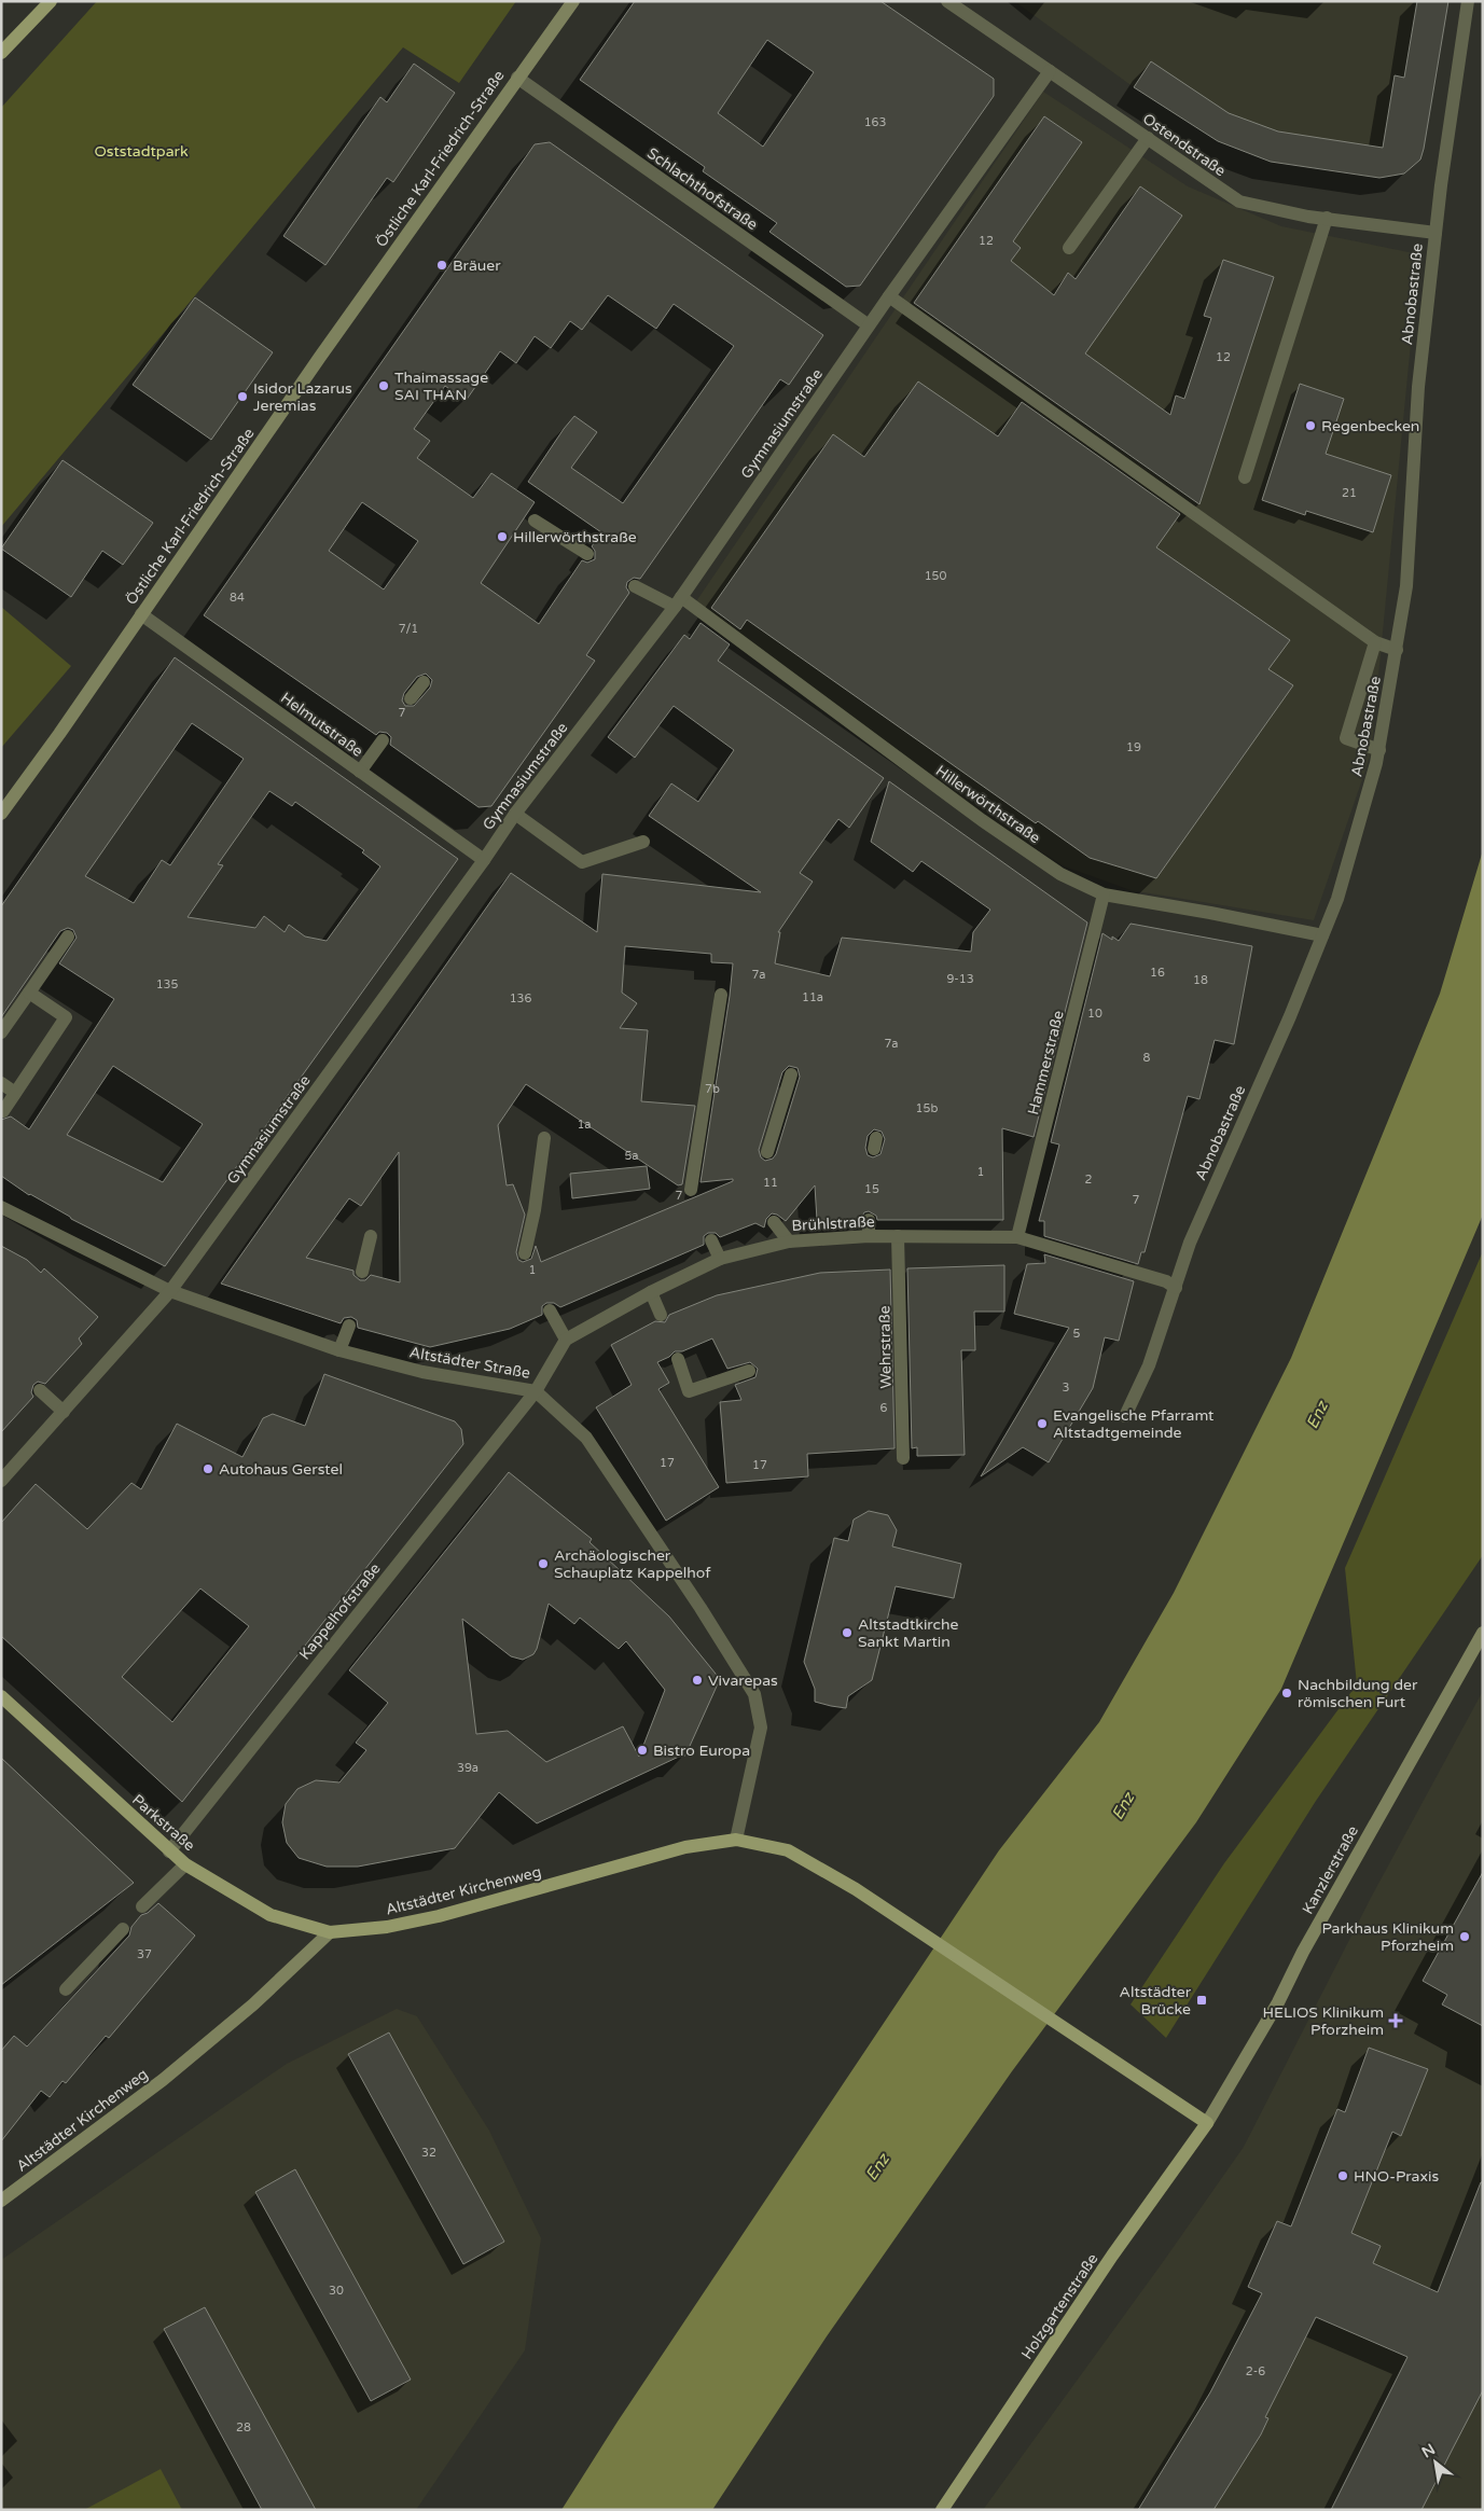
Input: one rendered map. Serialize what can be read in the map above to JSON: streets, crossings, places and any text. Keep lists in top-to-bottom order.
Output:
{
  "streets": {
    "main road": [
      "Östliche Karl-Friedrich-Straße",
      "Parkstraße",
      "Kanzlerstraße",
      "Altstädter Kirchenweg",
      "Holzgartenstraße"
    ],
    "street": [
      "Ostendstraße",
      "Schlachthofstraße",
      "Abnobastraße",
      "Gymnasiumstraße",
      "Helmutstraße",
      "Hillerwörthstraße",
      "Hammerstraße",
      "Brühlstraße",
      "Wehrstraße",
      "Altstädter Straße",
      "Kappelhofstraße"
    ]
  },
  "crossings": [
    ["Ostendstraße", "Abnobastraße"],
    ["Ostendstraße", "Gymnasiumstraße"],
    ["Östliche Karl-Friedrich-Straße", "Schlachthofstraße"],
    ["Östliche Karl-Friedrich-Straße", "Helmutstraße"],
    ["Schlachthofstraße", "Gymnasiumstraße"],
    ["Abnobastraße", "Hillerwörthstraße"],
    ["Abnobastraße", "Brühlstraße"],
    ["Gymnasiumstraße", "Helmutstraße"],
    ["Gymnasiumstraße", "Hillerwörthstraße"],
    ["Gymnasiumstraße", "Altstädter Straße"],
    ["Hillerwörthstraße", "Hammerstraße"],
    ["Hammerstraße", "Brühlstraße"],
    ["Brühlstraße", "Wehrstraße"],
    ["Altstädter Straße", "Kappelhofstraße"],
    ["Altstädter Straße", "Altstädter Kirchenweg"],
    ["Kappelhofstraße", "Parkstraße"],
    ["Parkstraße", "Altstädter Kirchenweg"],
    ["Kanzlerstraße", "Altstädter Kirchenweg"],
    ["Kanzlerstraße", "Holzgartenstraße"],
    ["Altstädter Kirchenweg", "Holzgartenstraße"]
  ],
  "water": ["Enz"],
  "parks": ["Oststadtpark"],
  "places": {
    "other": [
      "Bräuer",
      "Thaimassage SAI THAN",
      "Isidor Lazarus Jeremias",
      "Regenbecken",
      "Hillerwörthstraße",
      "Evangelische Pfarramt Altstadtgemeinde",
      "Autohaus Gerstel",
      "Archäologischer Schauplatz Kappelhof",
      "Altstadtkirche Sankt Martin",
      "Vivarepas",
      "Nachbildung der römischen Furt",
      "Bistro Europa",
      "Parkhaus Klinikum Pforzheim",
      "HNO-Praxis"
    ],
    "transit": ["Altstädter Brücke"],
    "health": ["HELIOS Klinikum Pforzheim"]
  },
  "house_numbers": [
    "163",
    "12",
    "12",
    "21",
    "150",
    "84",
    "7/1",
    "7",
    "19",
    "16",
    "7a",
    "9-13",
    "18",
    "135",
    "11a",
    "136",
    "10",
    "7a",
    "8",
    "7b",
    "15b",
    "1a",
    "5a",
    "1",
    "2",
    "11",
    "15",
    "7",
    "7",
    "1",
    "5",
    "3",
    "6",
    "17",
    "17",
    "39a",
    "37",
    "32",
    "30",
    "2-6",
    "28"
  ],
  "north": "top left"
}
